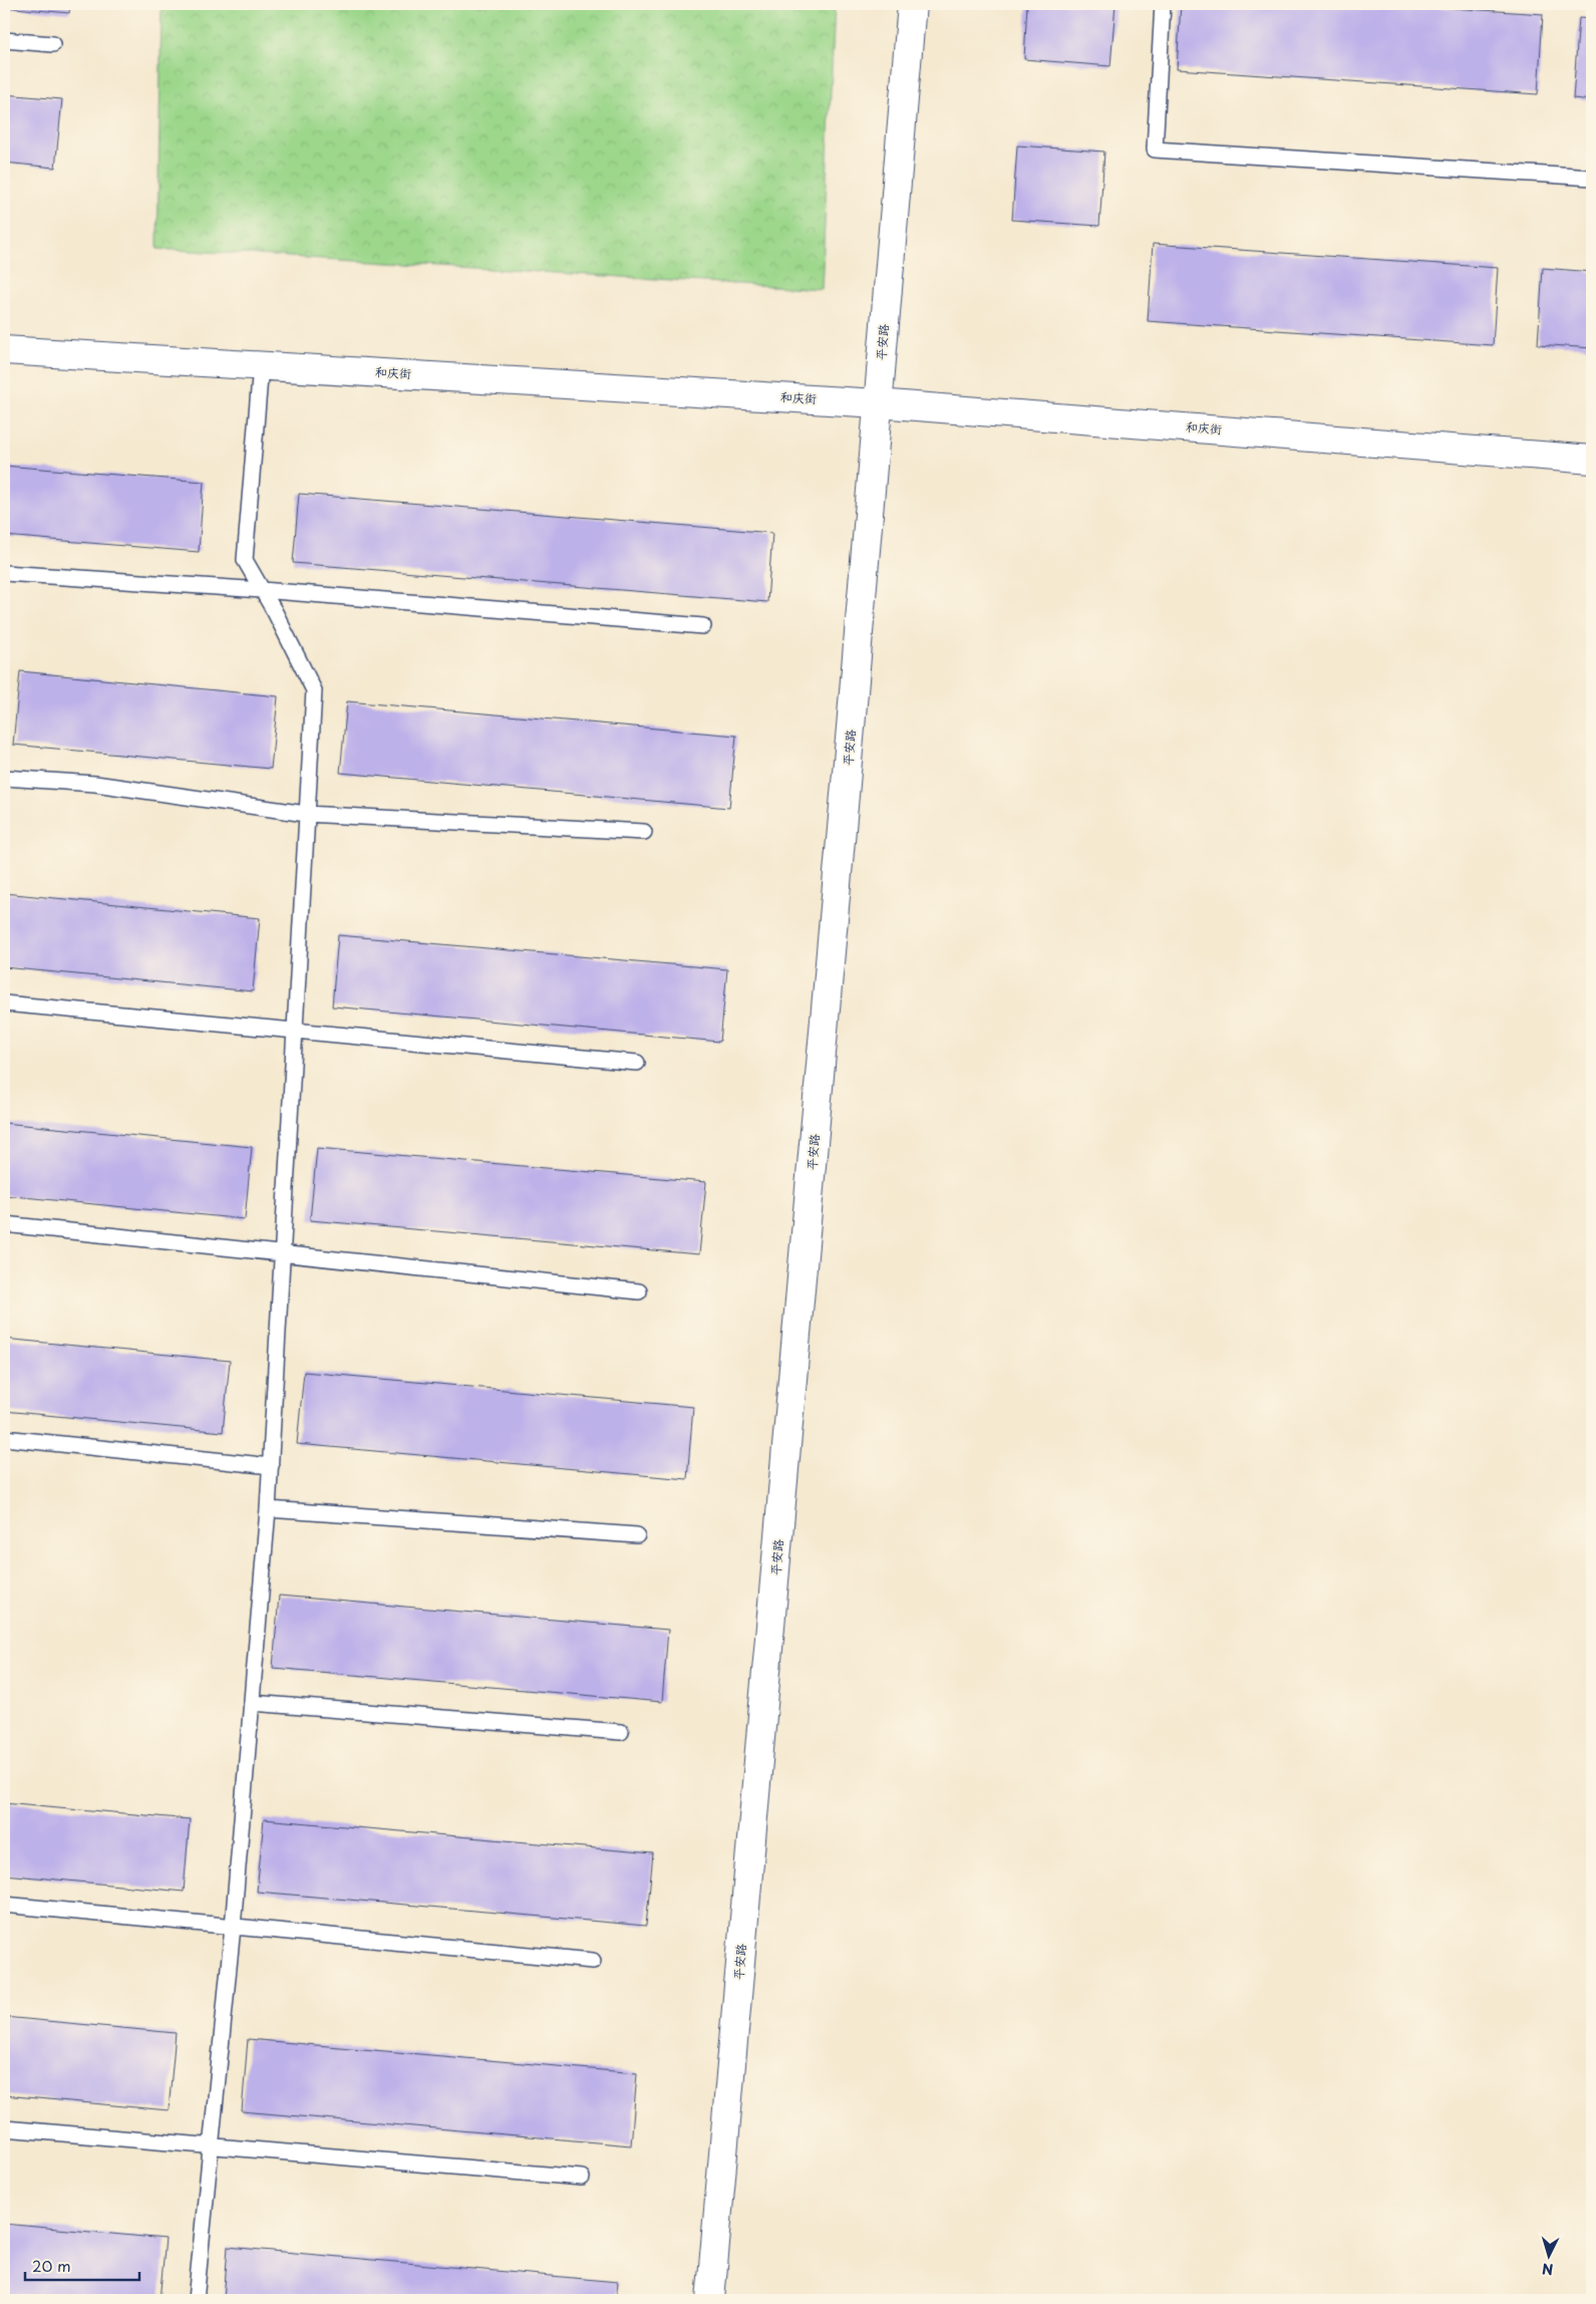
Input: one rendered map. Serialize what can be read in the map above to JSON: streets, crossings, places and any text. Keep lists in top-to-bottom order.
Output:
{
  "streets": {
    "street": ["平安路", "和庆街"]
  },
  "crossings": [
    ["平安路", "和庆街"]
  ],
  "scale_bar": "20 m",
  "north": "bottom"
}
